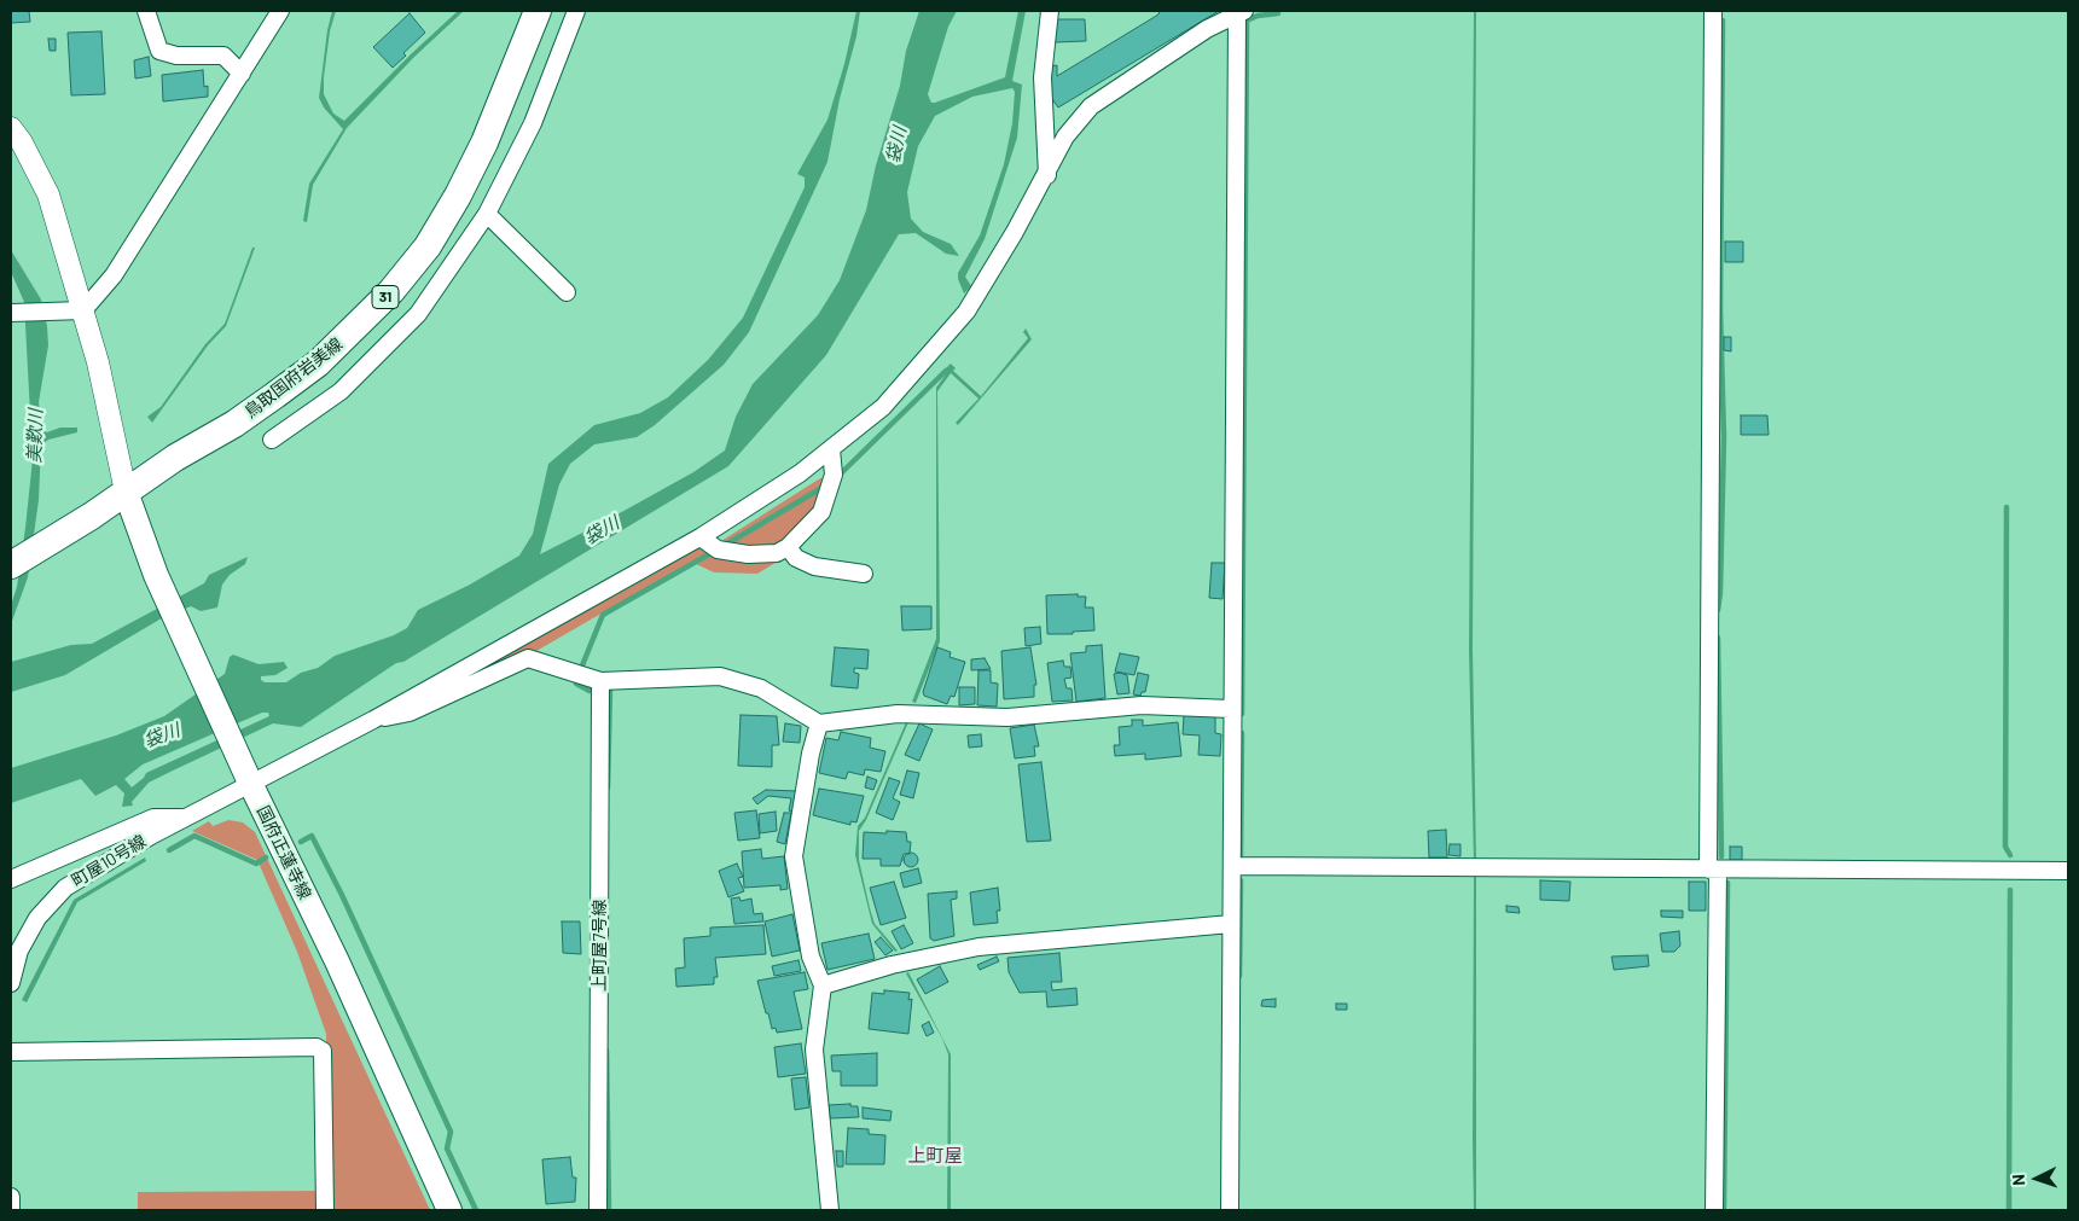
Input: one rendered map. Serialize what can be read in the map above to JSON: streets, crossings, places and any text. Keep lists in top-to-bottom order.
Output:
{
  "streets": {
    "main road": ["31", "鳥取国府岩美線", "国府正蓮寺線"],
    "street": ["町屋10号線", "上町屋7号線"]
  },
  "crossings": [
    ["鳥取国府岩美線", "国府正蓮寺線"],
    ["国府正蓮寺線", "町屋10号線"]
  ],
  "districts": ["上町屋"],
  "water": ["袋川", "美歎川"],
  "north": "left"
}
